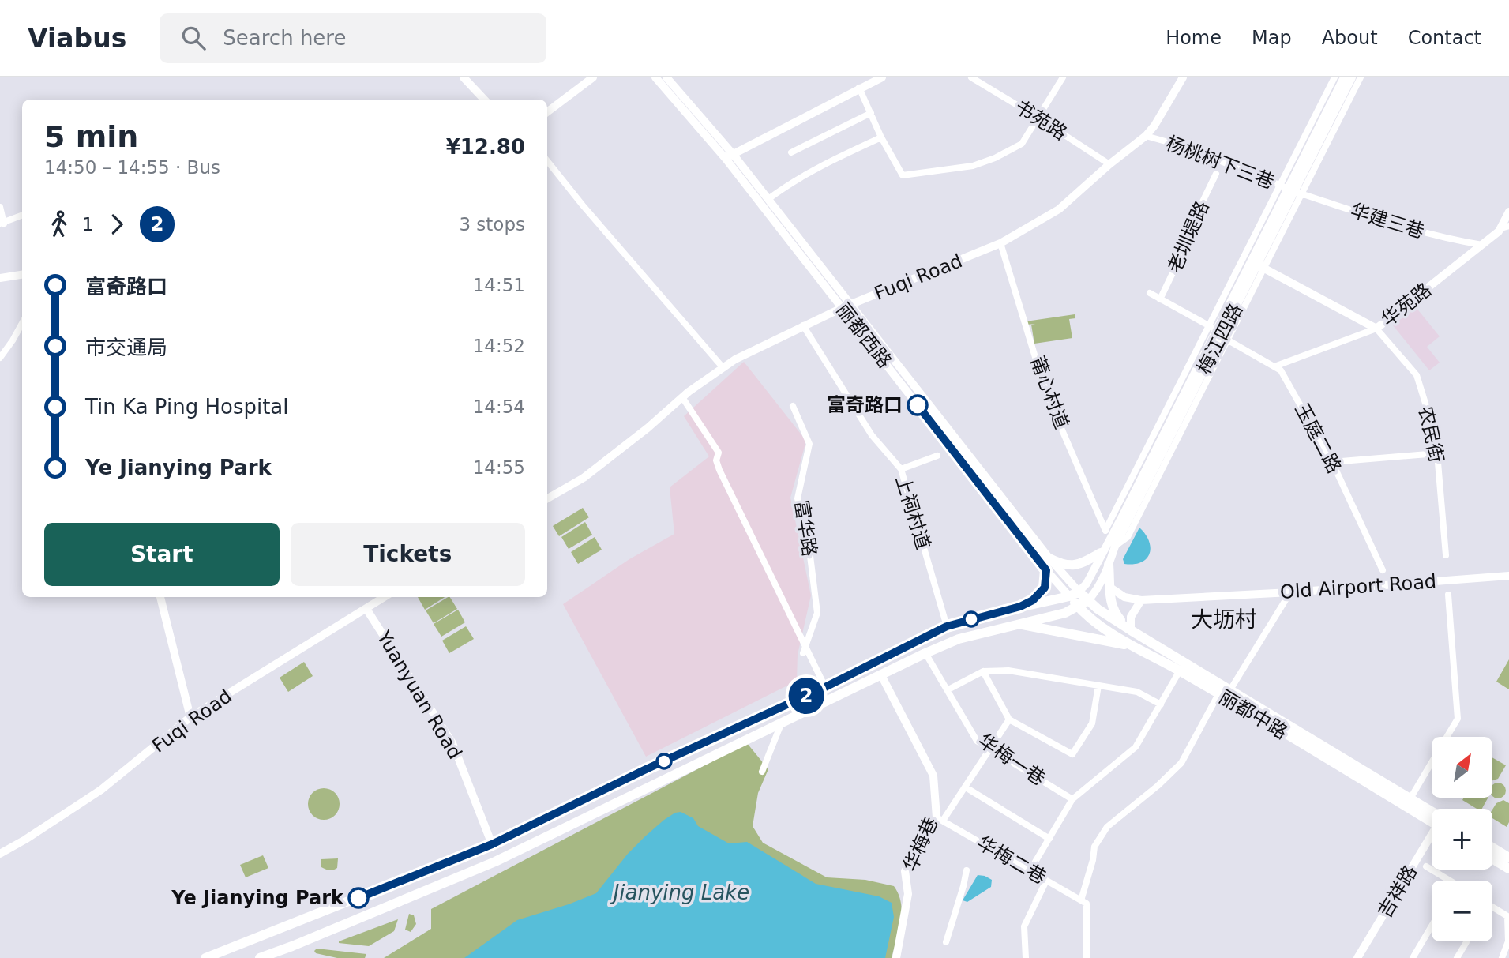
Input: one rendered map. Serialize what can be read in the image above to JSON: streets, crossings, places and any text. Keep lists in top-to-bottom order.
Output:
{
  "streets": {
    "main road": ["丽都西路", "梅江四路", "丽都中路"],
    "street": [
      "书苑路",
      "杨桃树下三巷",
      "华建三巷",
      "老圳堤路",
      "Fuqi Road",
      "华苑路",
      "莆心村道",
      "农民街",
      "玉庭二路",
      "上祠村道",
      "富华路",
      "Old Airport Road",
      "Yuanyuan Road",
      "华梅一巷",
      "华梅巷",
      "华梅二巷",
      "吉祥路"
    ]
  },
  "crossings": [
    ["书苑路", "Fuqi Road"],
    ["杨桃树下三巷", "华建三巷"],
    ["杨桃树下三巷", "Fuqi Road"],
    ["杨桃树下三巷", "梅江四路"],
    ["华建三巷", "华苑路"],
    ["华建三巷", "梅江四路"],
    ["老圳堤路", "玉庭二路"],
    ["Fuqi Road", "丽都西路"],
    ["Fuqi Road", "莆心村道"],
    ["Fuqi Road", "上祠村道"],
    ["Fuqi Road", "Yuanyuan Road"],
    ["华苑路", "梅江四路"],
    ["华苑路", "农民街"],
    ["丽都西路", "梅江四路"],
    ["丽都西路", "丽都中路"],
    ["梅江四路", "莆心村道"],
    ["梅江四路", "玉庭二路"],
    ["梅江四路", "丽都中路"],
    ["华梅巷", "华梅二巷"]
  ],
  "districts": ["大坜村"],
  "water": ["Jianying Lake"],
  "places": ["富奇路口", "Ye Jianying Park"],
  "lines": ["bus line 2"],
  "north": "top right",
  "page": {
    "header": "Viabus",
    "search": "Search here",
    "nav": [
      "Home",
      "Map",
      "About",
      "Contact"
    ],
    "on_map": "2",
    "heading": ["5 min", "14:50 – 14:55 · Bus", "¥12.80"],
    "legs": ["1", "2", "3 stops"],
    "list": [
      {
        "name": "富奇路口",
        "value": "14:51"
      },
      {
        "name": "市交通局",
        "value": "14:52"
      },
      {
        "name": "Tin Ka Ping Hospital",
        "value": "14:54"
      },
      {
        "name": "Ye Jianying Park",
        "value": "14:55"
      }
    ],
    "buttons": ["Start", "Tickets"],
    "map_buttons": ["+", "−"]
  }
}
